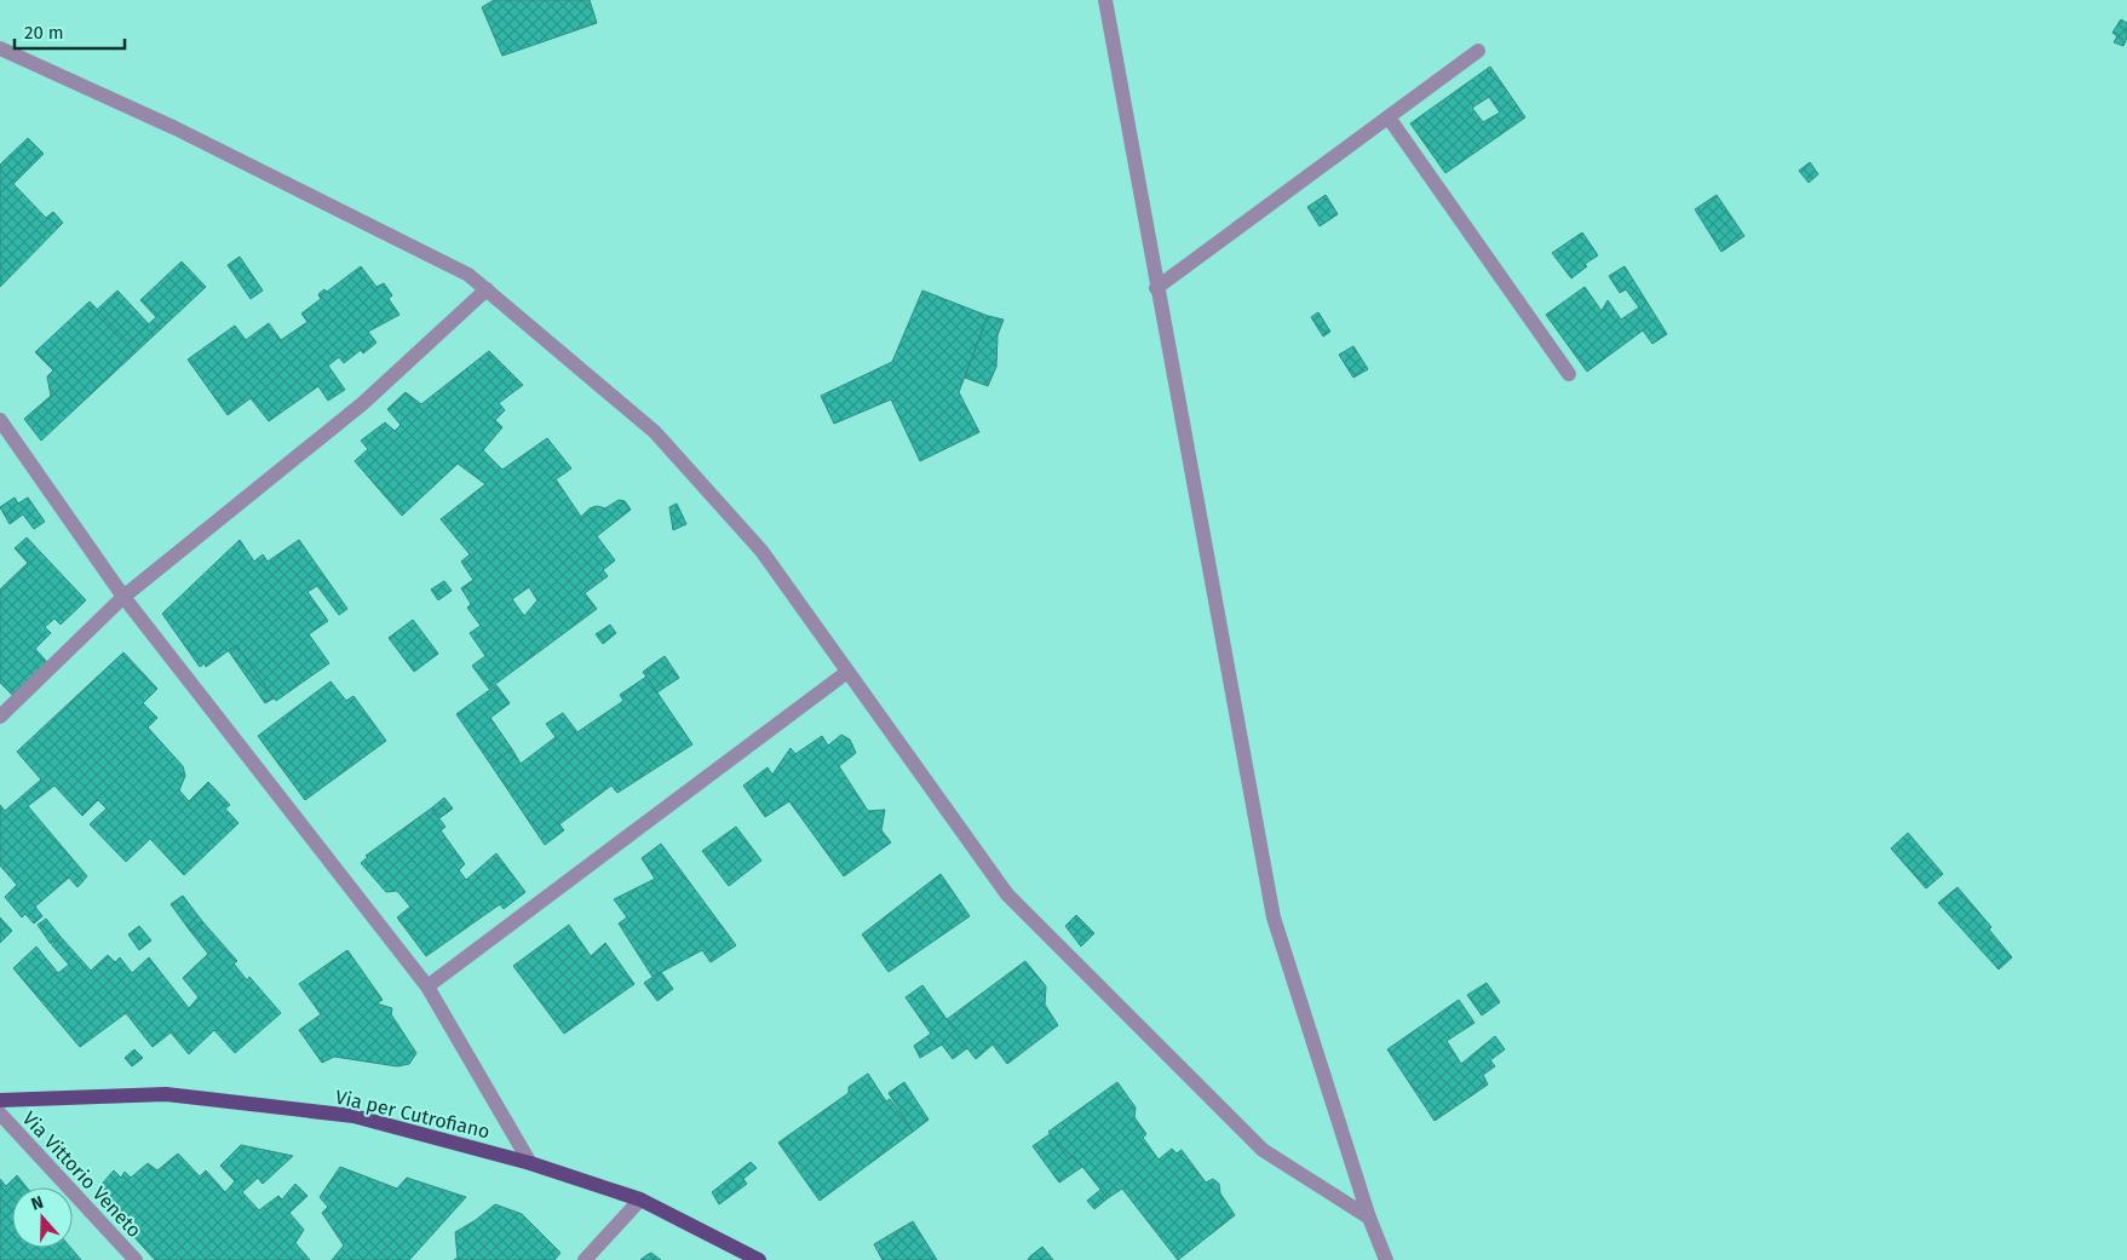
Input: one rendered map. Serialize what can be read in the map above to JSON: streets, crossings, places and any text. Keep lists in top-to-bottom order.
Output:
{
  "streets": {
    "main road": ["Via per Cutrofiano"],
    "street": ["Via Vittorio Veneto"]
  },
  "scale_bar": "20 m",
  "north": "top"
}
